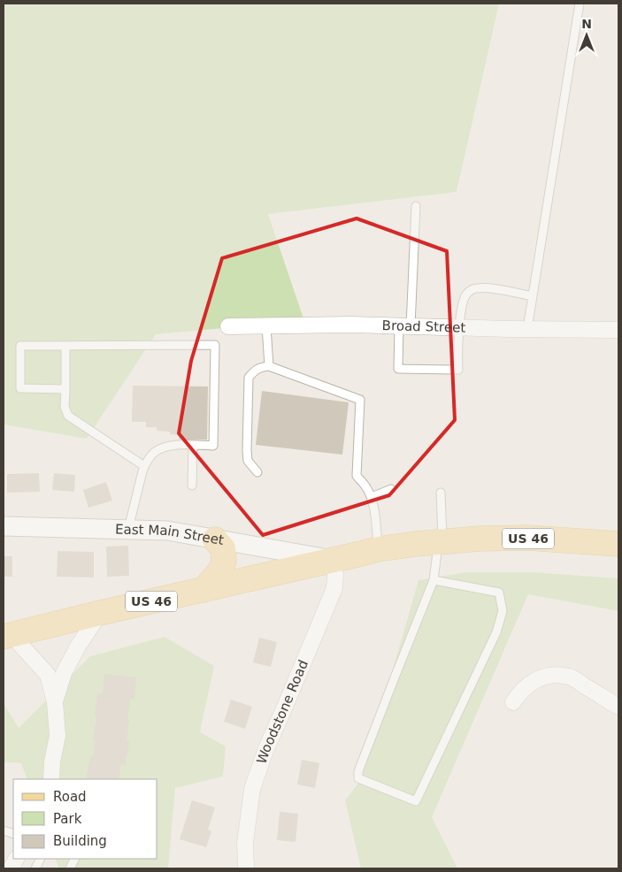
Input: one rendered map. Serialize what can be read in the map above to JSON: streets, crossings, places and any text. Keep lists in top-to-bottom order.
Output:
{
  "streets": {
    "main road": ["US 46"],
    "street": ["Broad Street", "East Main Street", "Woodstone Road"]
  },
  "crossings": [
    ["East Main Street", "US 46"],
    ["East Main Street", "Woodstone Road"],
    ["US 46", "Woodstone Road"]
  ],
  "legend": ["Road", "Park", "Building"],
  "north": "top"
}
